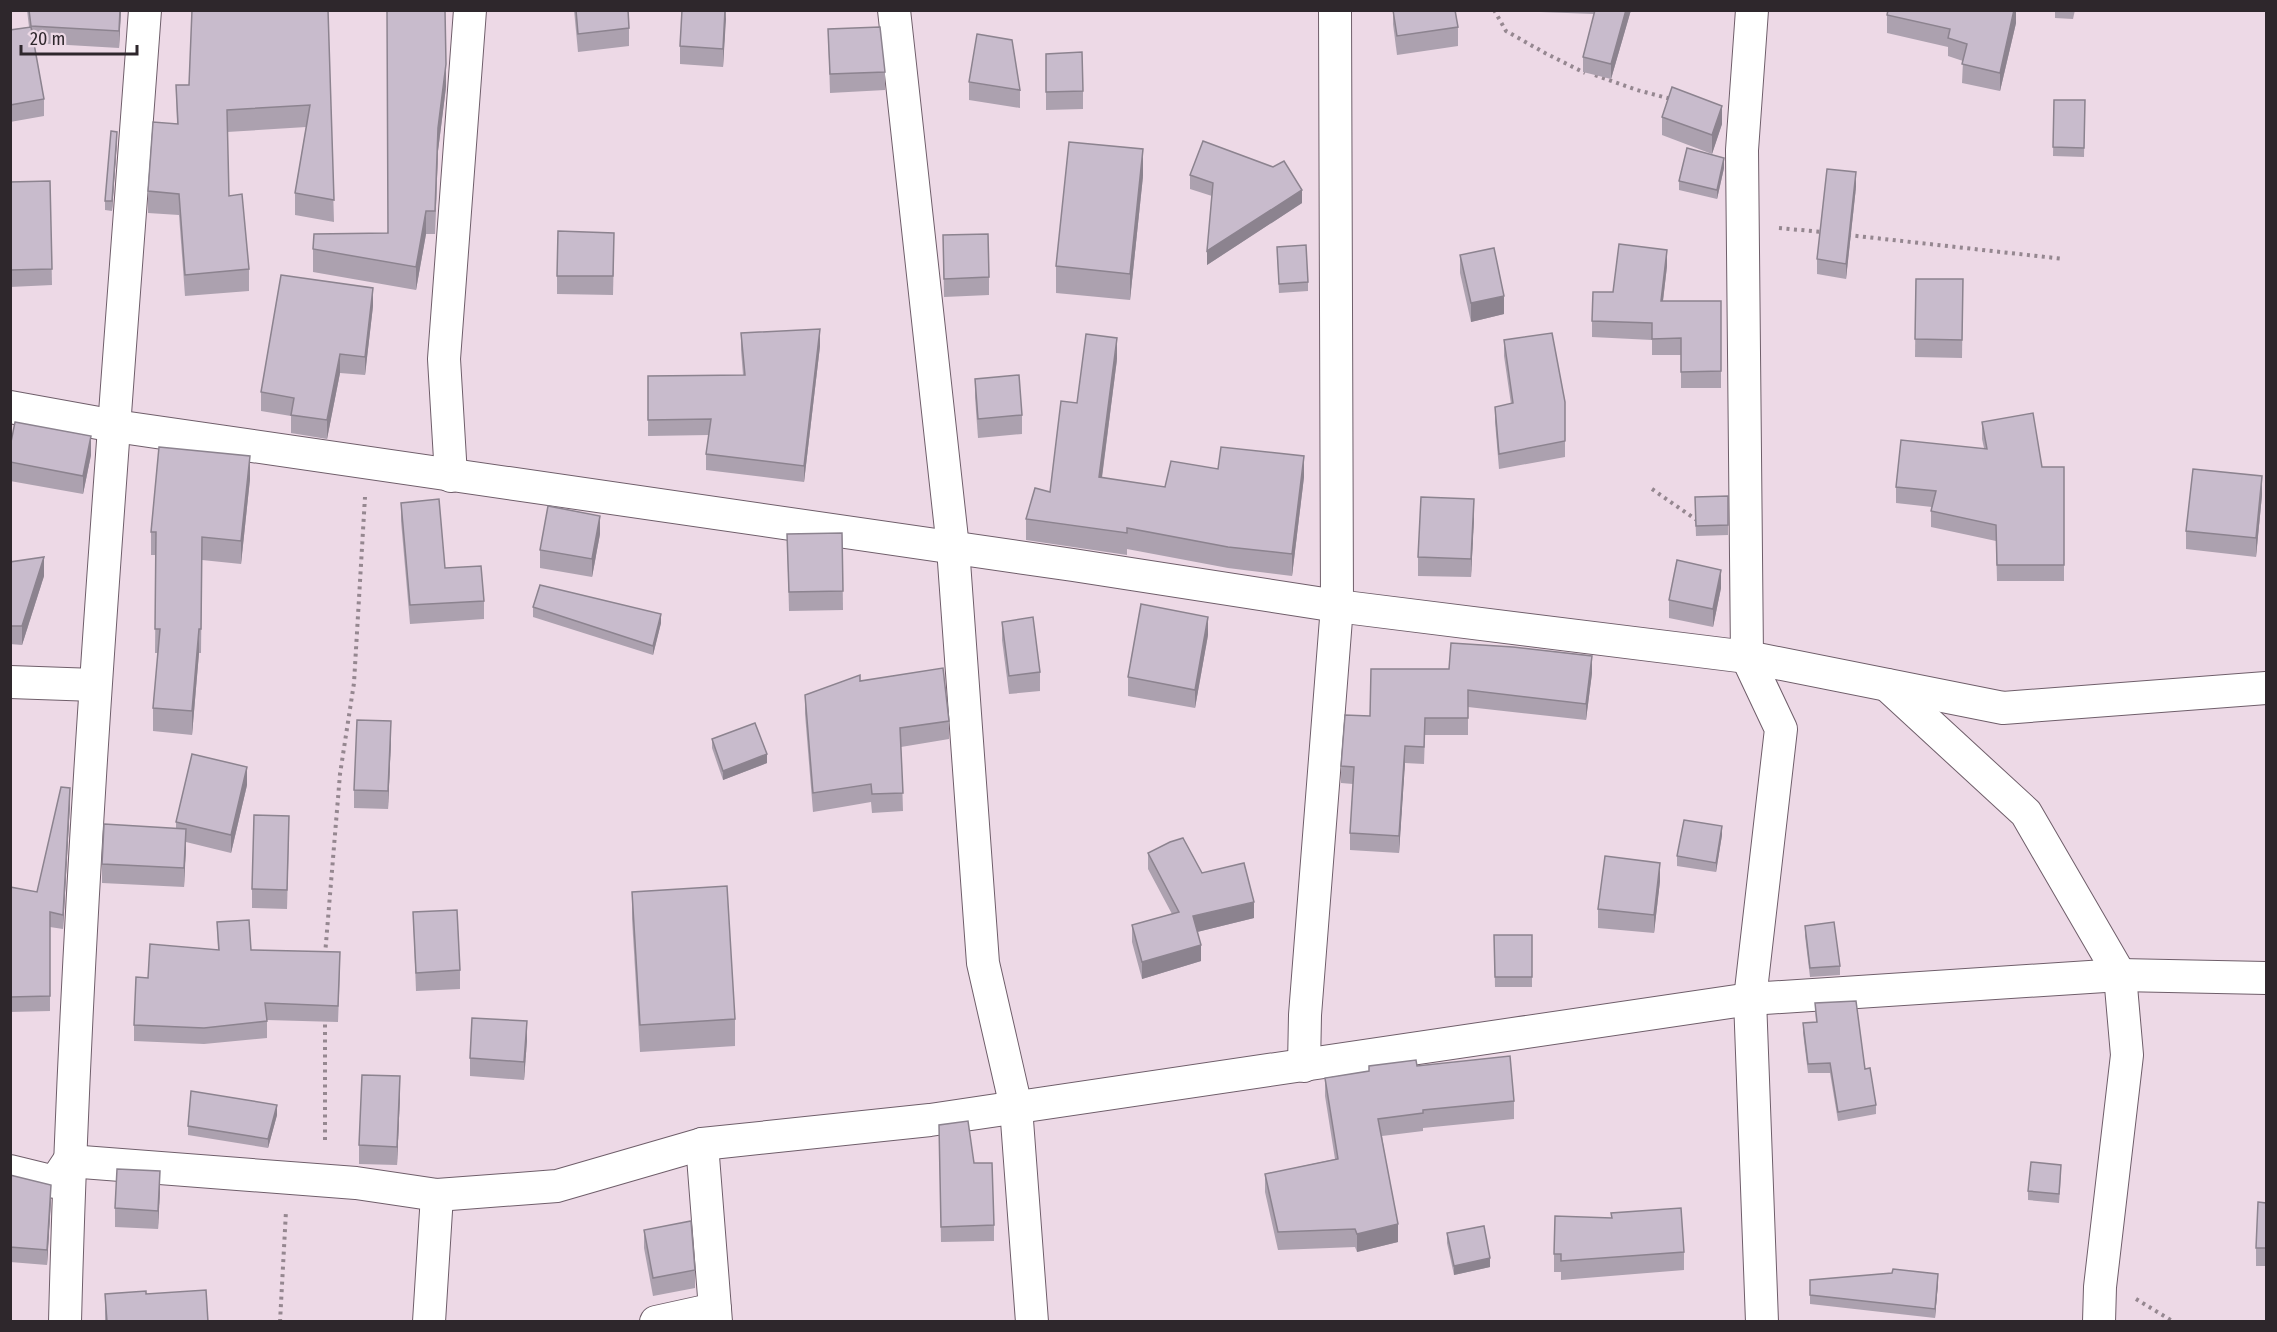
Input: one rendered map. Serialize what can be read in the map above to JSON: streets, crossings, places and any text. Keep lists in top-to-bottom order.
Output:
{
  "scale_bar": "20 m"
}
